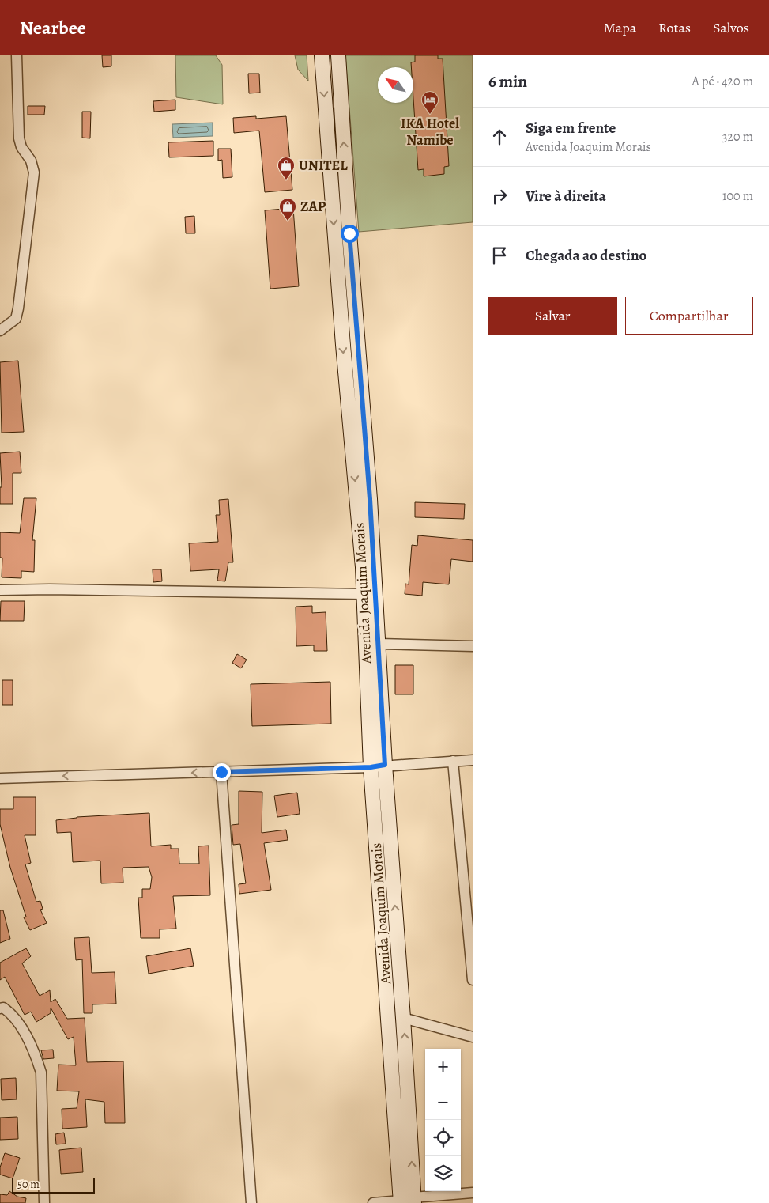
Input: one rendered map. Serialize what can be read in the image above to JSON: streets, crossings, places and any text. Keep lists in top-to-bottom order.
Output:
{
  "streets": {
    "street": ["Avenida Joaquim Morais"]
  },
  "places": {
    "hotel": ["IKA Hotel Namibe"],
    "shop": ["UNITEL", "ZAP"]
  },
  "scale_bar": "50 m",
  "north": "top left",
  "page": {
    "header": "Nearbee",
    "nav": ["Mapa", "Rotas", "Salvos"],
    "heading": ["6 min", "A pé · 420 m"],
    "list": [
      ["Siga em frente", "Avenida Joaquim Morais", "320 m"],
      ["Vire à direita", "100 m"],
      "Chegada ao destino"
    ],
    "buttons": ["Salvar", "Compartilhar"],
    "map_buttons": ["+", "−"],
    "scale": "50 m"
  }
}
